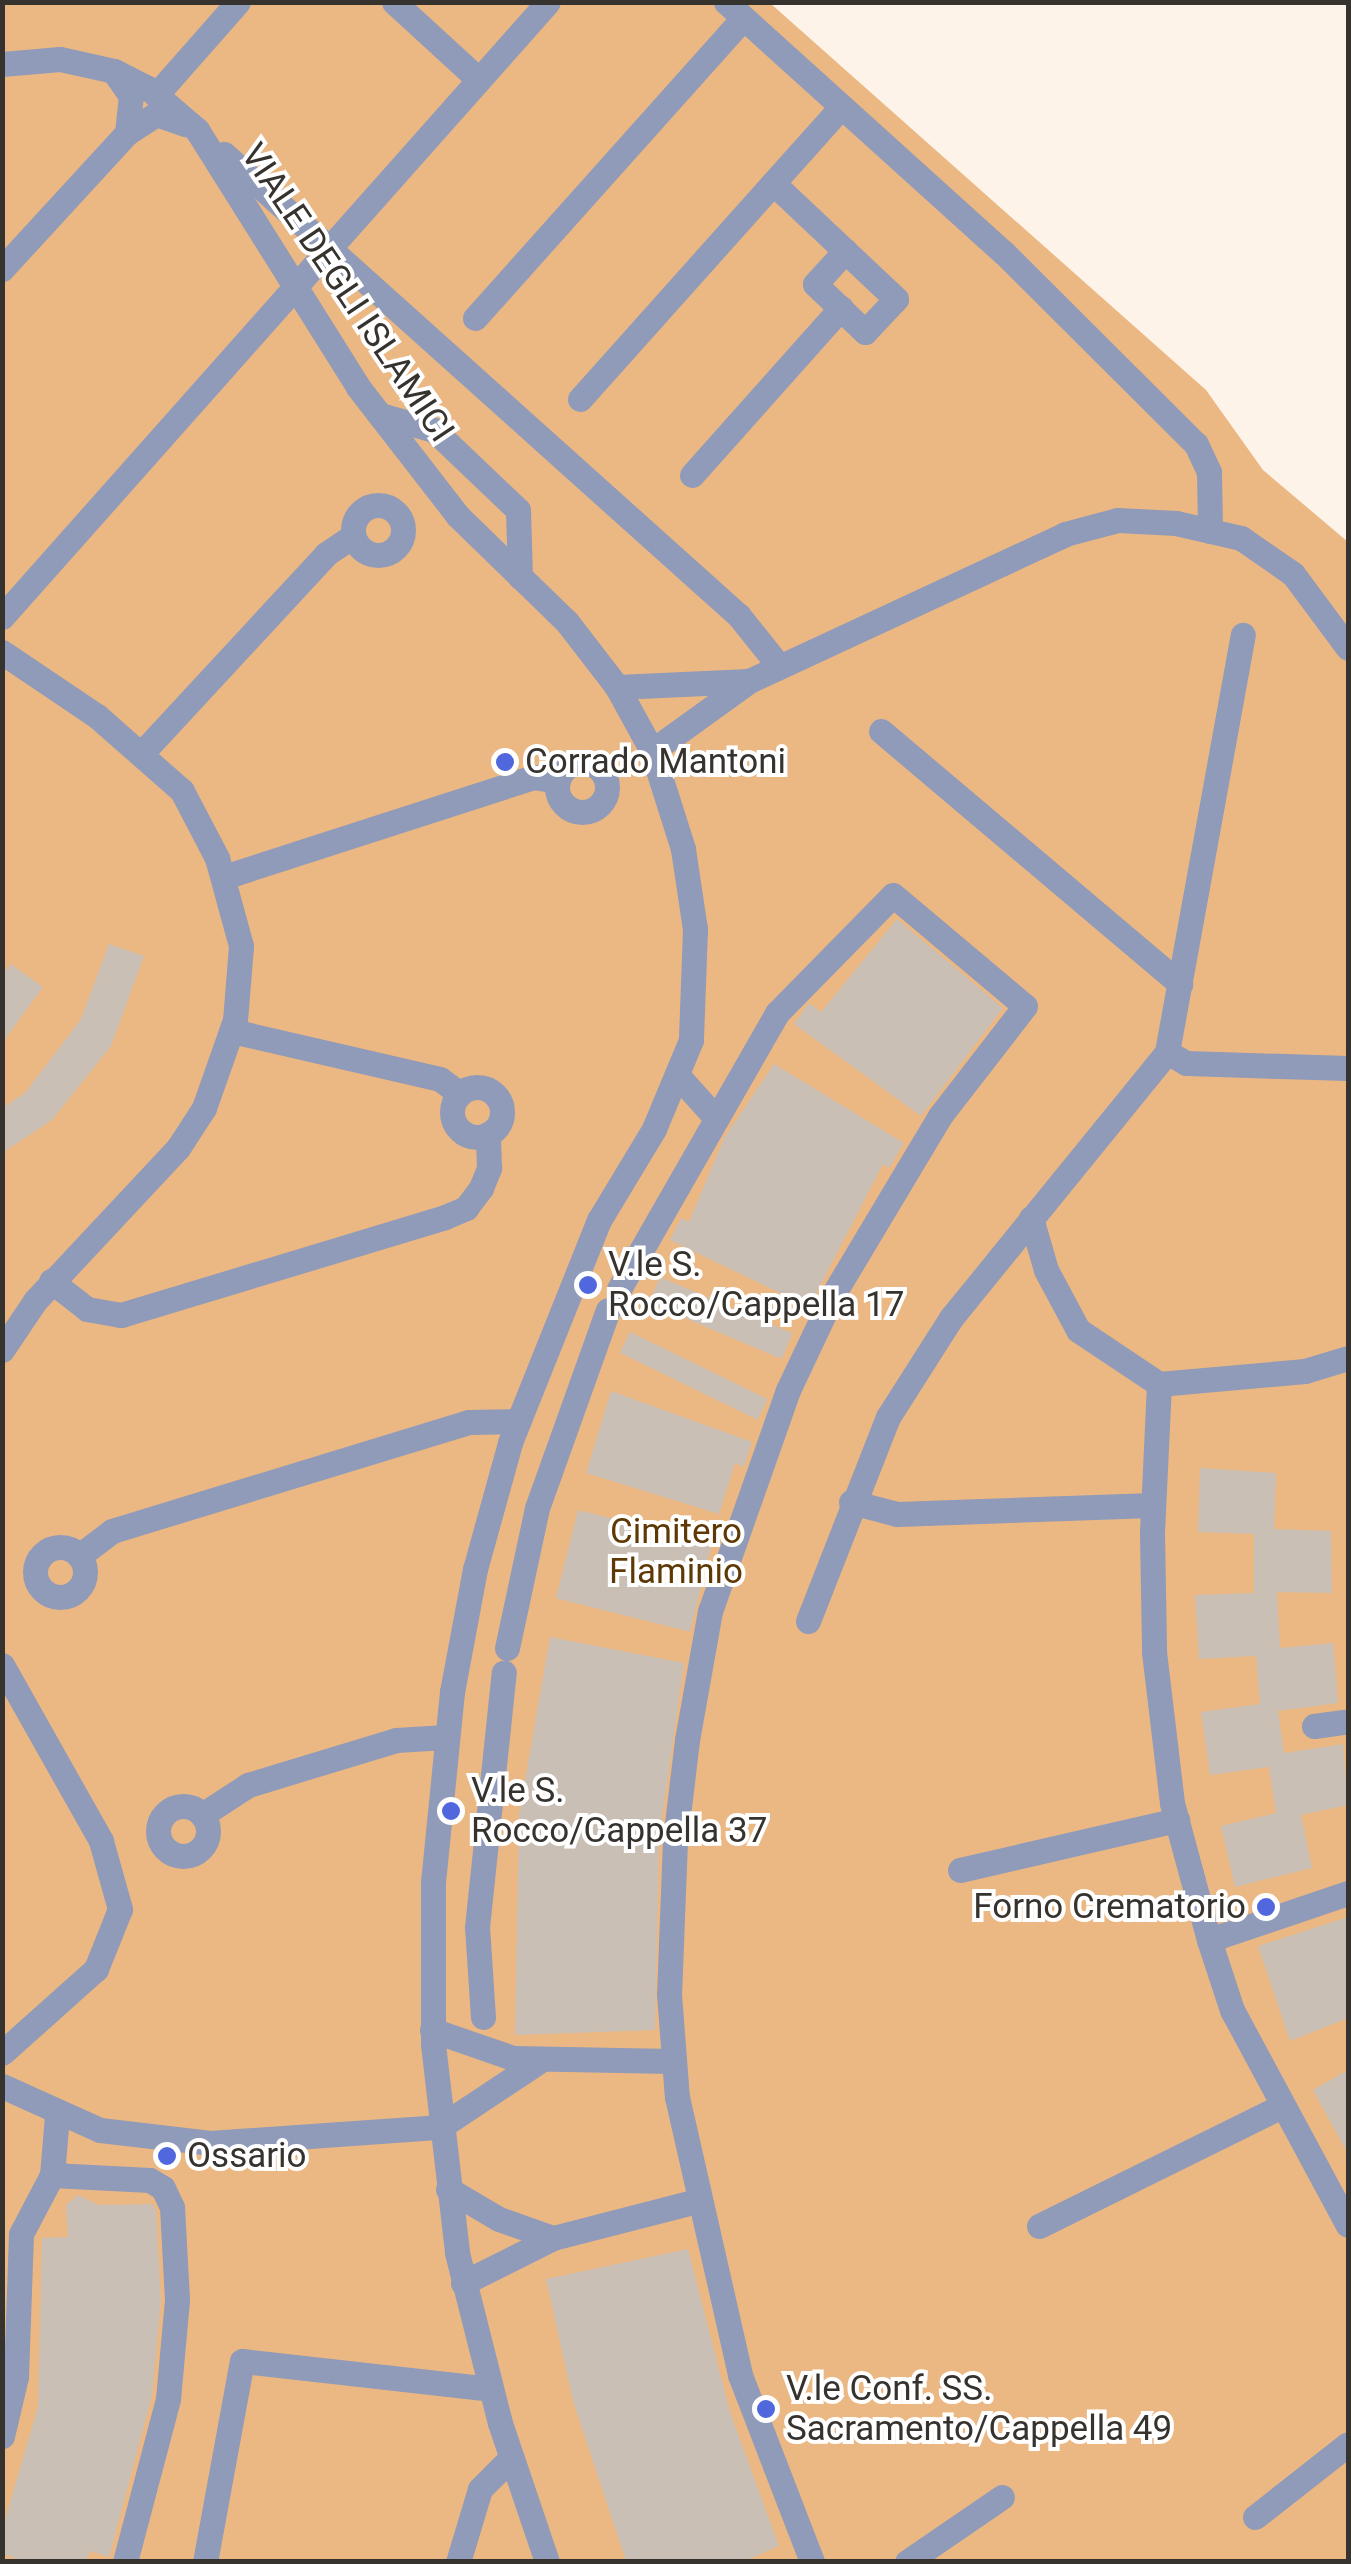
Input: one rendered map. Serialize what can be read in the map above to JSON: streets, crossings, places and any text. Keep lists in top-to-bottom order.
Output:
{
  "streets": {
    "lane": ["VIALE DEGLI ISLAMICI"]
  },
  "parks": ["Cimitero Flaminio"],
  "places": [
    "Corrado Mantoni",
    "V.le S. Rocco/Cappella 17",
    "V.le S. Rocco/Cappella 37",
    "Forno Crematorio",
    "Ossario",
    "V.le Conf. SS. Sacramento/Cappella 49"
  ]
}
